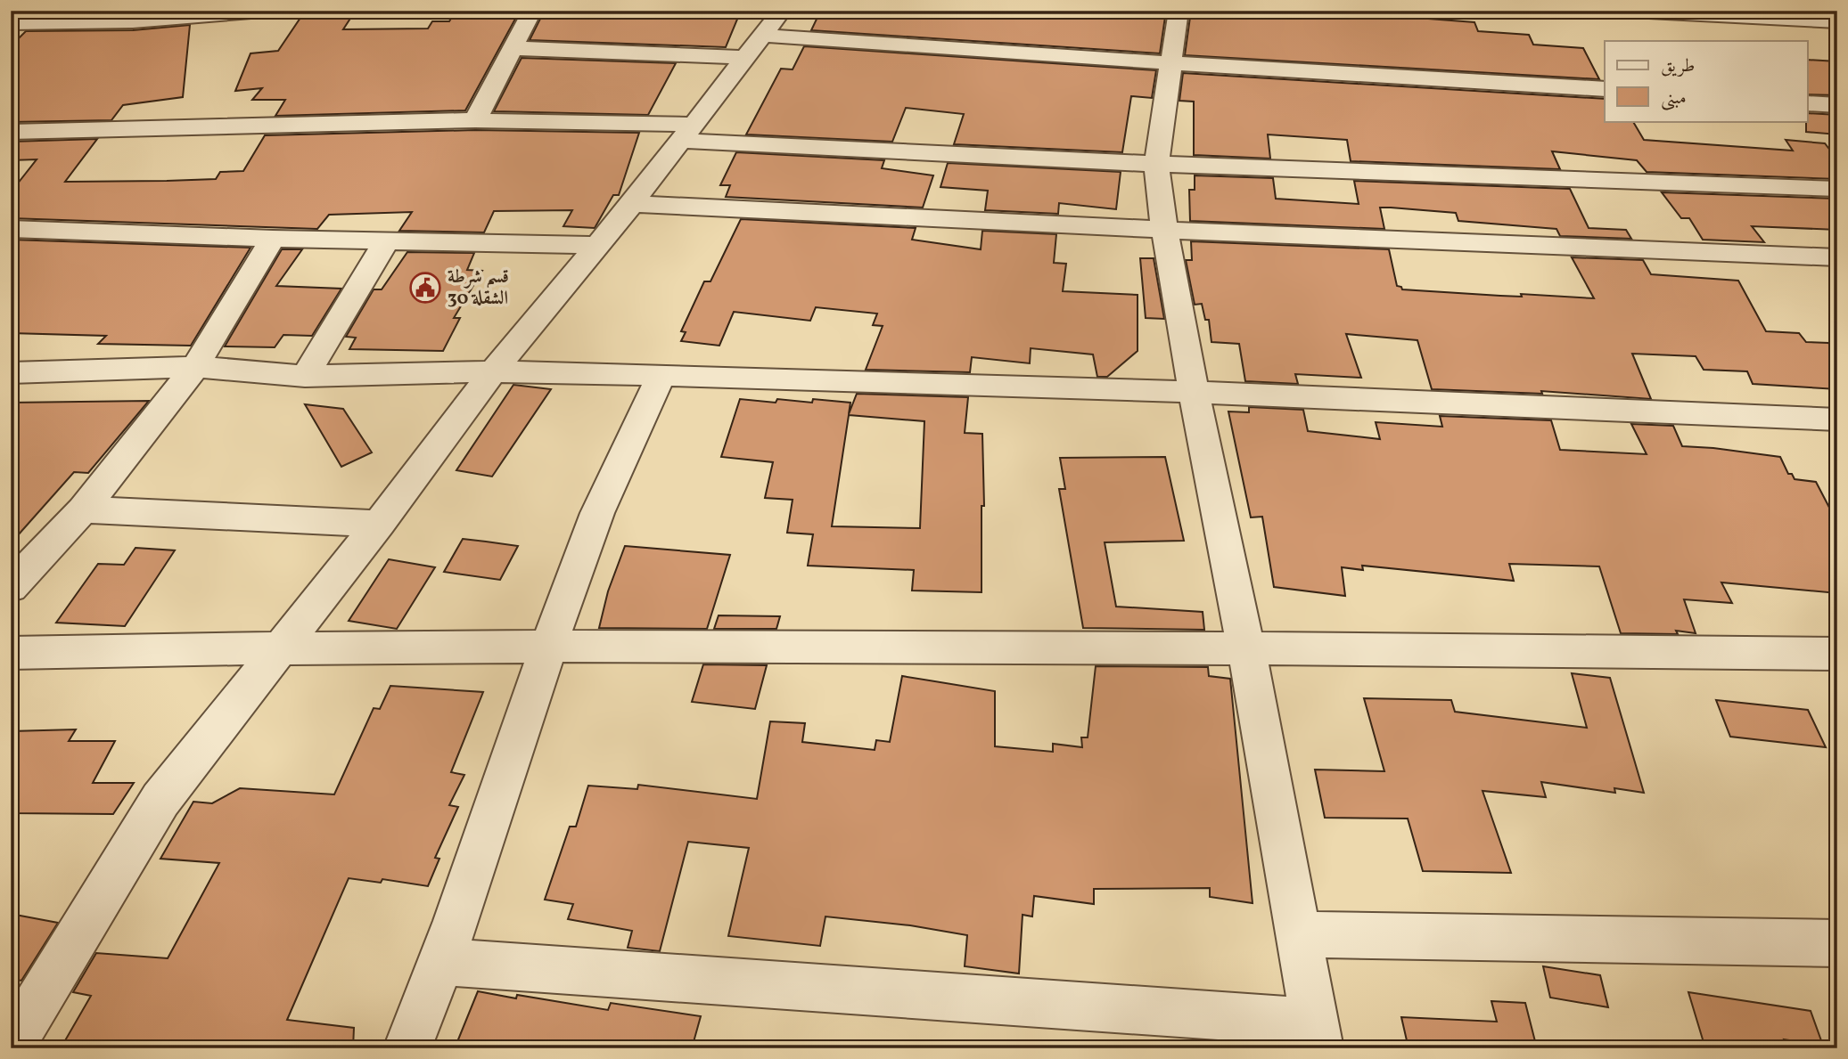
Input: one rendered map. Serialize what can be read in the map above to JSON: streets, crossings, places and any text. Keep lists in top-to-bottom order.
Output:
{
  "places": {
    "public building": ["قسم شرطة الشقلة 30"]
  },
  "legend": ["طريق", "مبنى"]
}
